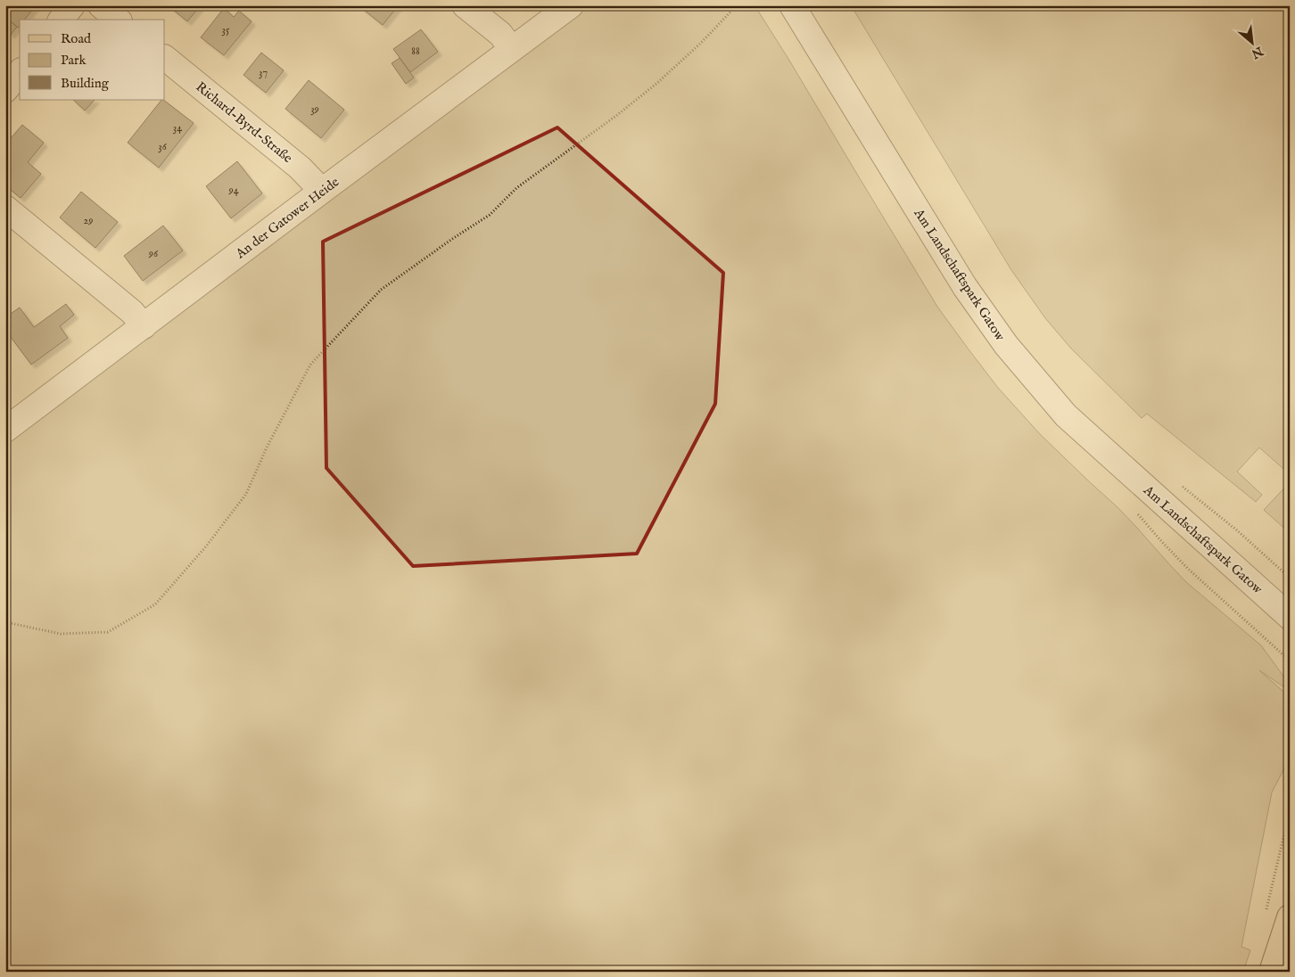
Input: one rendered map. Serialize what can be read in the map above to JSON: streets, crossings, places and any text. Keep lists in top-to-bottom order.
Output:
{
  "streets": {
    "street": ["Richard-Byrd-Straße", "An der Gatower Heide", "Am Landschaftspark Gatow"]
  },
  "crossings": [
    ["Richard-Byrd-Straße", "An der Gatower Heide"]
  ],
  "house_numbers": [
    "35",
    "88",
    "37",
    "39",
    "34",
    "36",
    "94",
    "29",
    "96"
  ],
  "legend": ["Road", "Park", "Building"],
  "north": "bottom right"
}
